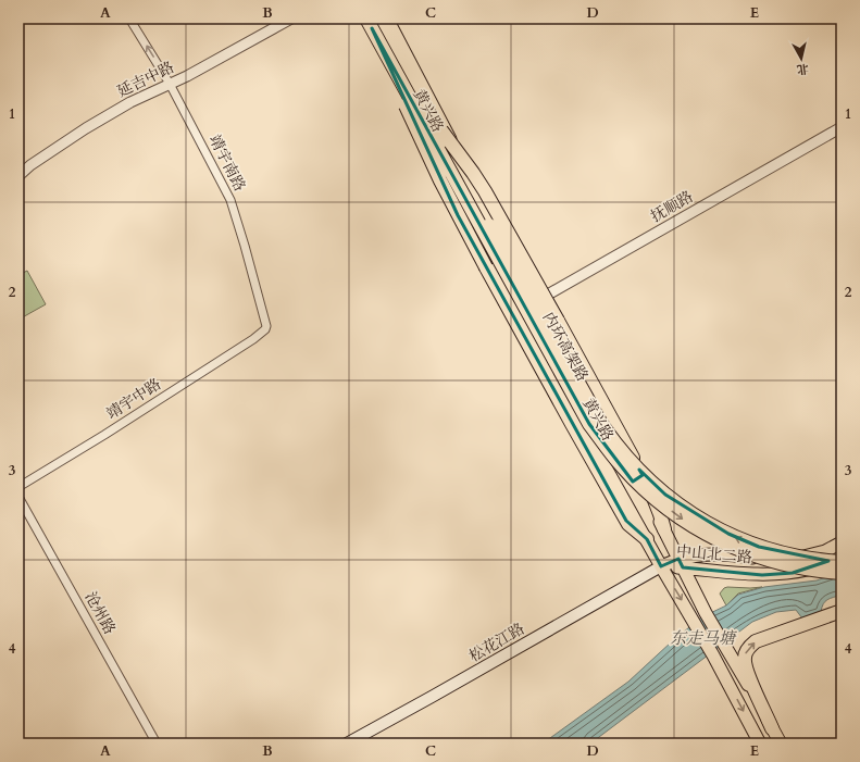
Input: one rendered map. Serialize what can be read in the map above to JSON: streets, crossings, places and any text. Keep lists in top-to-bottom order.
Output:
{
  "streets": {
    "highway": ["内环高架路"],
    "main road": ["黄兴路", "中山北二路", "松花江路"],
    "street": [
      "延吉中路",
      "靖宇南路",
      "抚顺路",
      "靖宇中路",
      "沧州路"
    ]
  },
  "crossings": [
    ["延吉中路", "靖宇南路"],
    ["黄兴路", "抚顺路"],
    ["黄兴路", "中山北二路"],
    ["黄兴路", "松花江路"],
    ["靖宇南路", "靖宇中路"],
    ["中山北二路", "松花江路"]
  ],
  "water": ["东走马塘"],
  "north": "bottom",
  "grid": {
    "columns": [
      "A",
      "B",
      "C",
      "D",
      "E"
    ],
    "rows": [
      "1",
      "2",
      "3",
      "4"
    ]
  }
}
